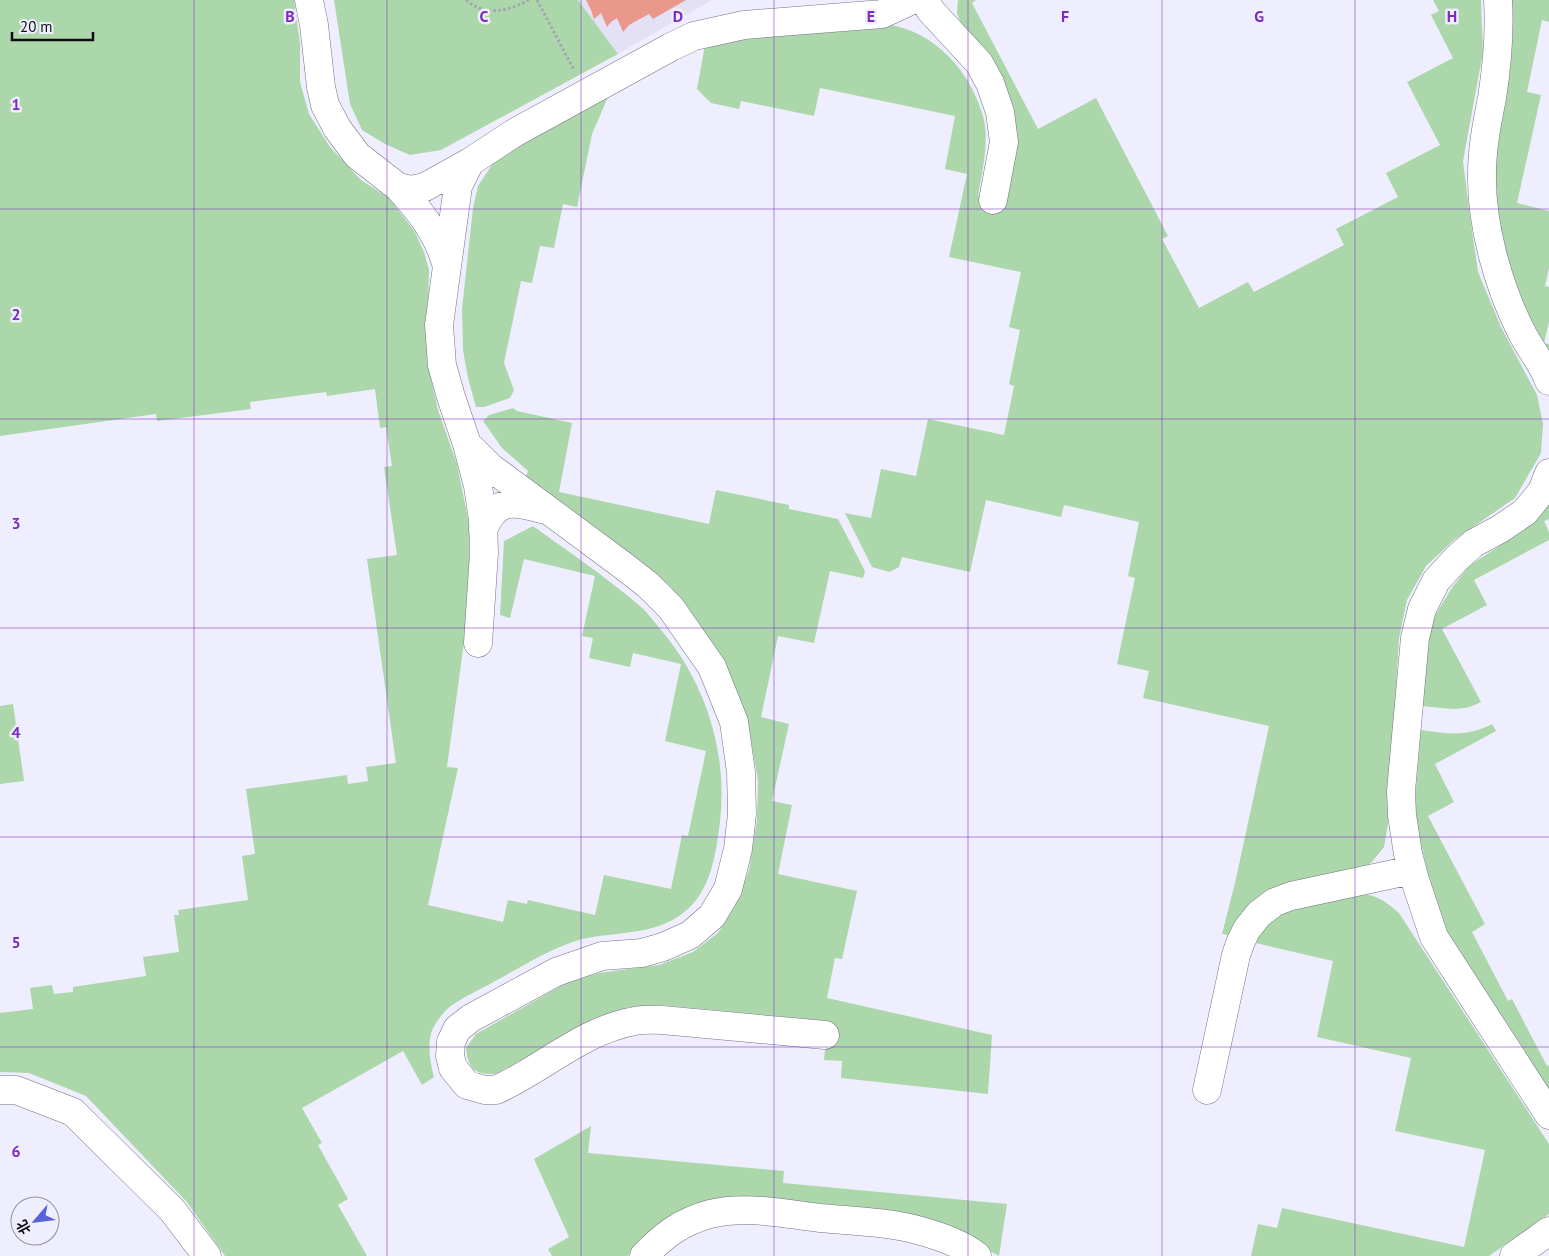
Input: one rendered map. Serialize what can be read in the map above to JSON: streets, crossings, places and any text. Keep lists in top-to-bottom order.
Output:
{
  "scale_bar": "20 m",
  "north": "bottom left",
  "grid": {
    "columns": [
      "B",
      "C",
      "D",
      "E",
      "F",
      "G",
      "H"
    ],
    "rows": [
      "1",
      "2",
      "3",
      "4",
      "5",
      "6"
    ]
  }
}
